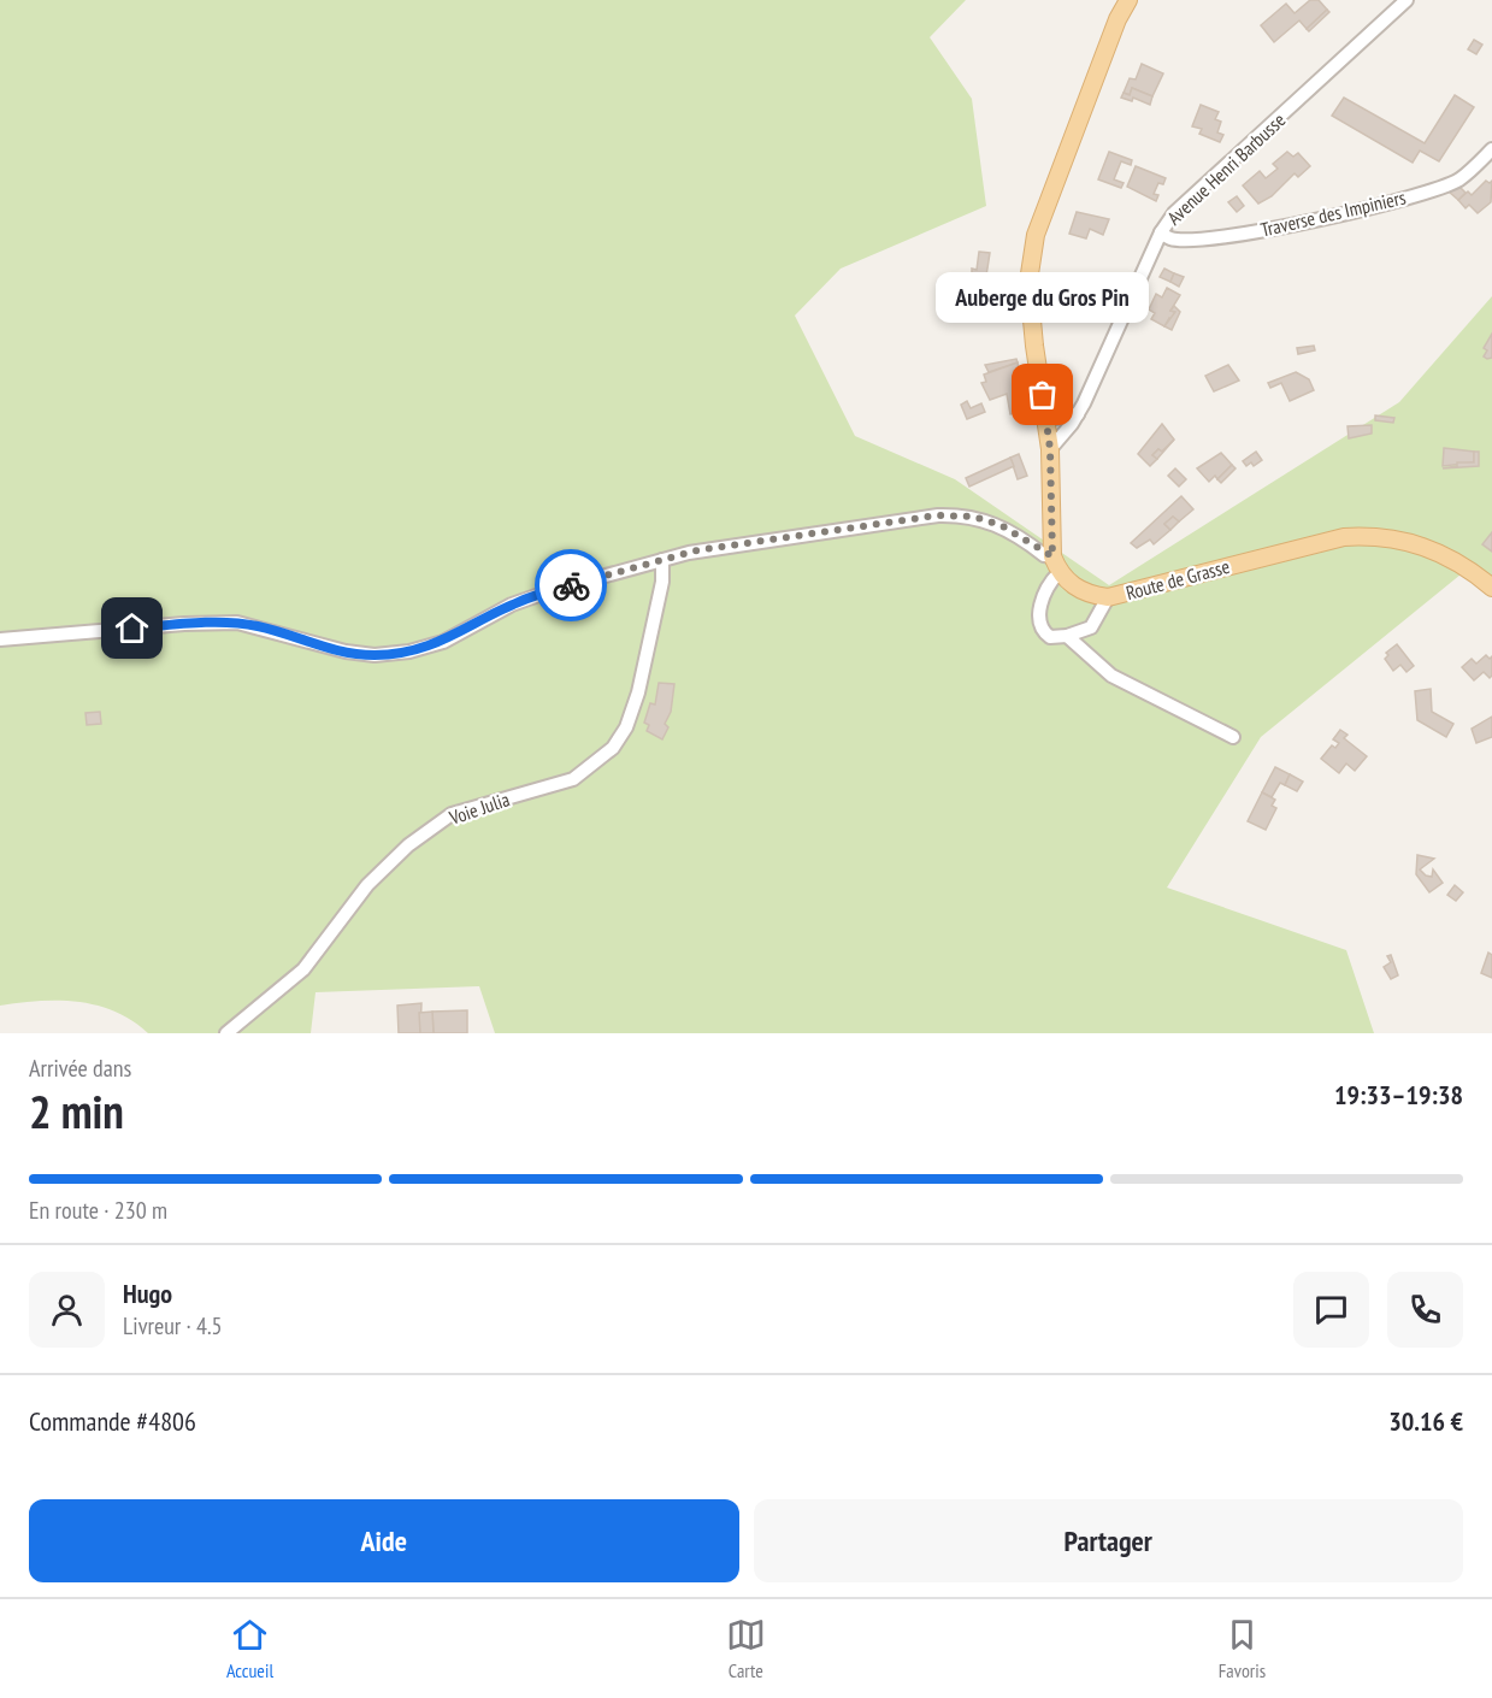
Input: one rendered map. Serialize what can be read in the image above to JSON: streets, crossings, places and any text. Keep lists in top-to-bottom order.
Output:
{
  "streets": {
    "main road": ["Route de Grasse"],
    "street": ["Avenue Henri Barbusse", "Traverse des Impiniers", "Voie Julia"]
  },
  "crossings": [
    ["Avenue Henri Barbusse", "Traverse des Impiniers"]
  ],
  "places": ["Auberge du Gros Pin"],
  "page": {
    "bubble": "Auberge du Gros Pin",
    "heading": ["2 min", "Arrivée dans", "19:33–19:38"],
    "panel": [
      "Hugo",
      "Livreur · 4.5",
      "Commande #4806",
      "30.16 €"
    ],
    "bar": "En route · 230 m",
    "buttons": ["Aide", "Partager"],
    "tabs": ["Accueil", "Carte", "Favoris"]
  }
}
